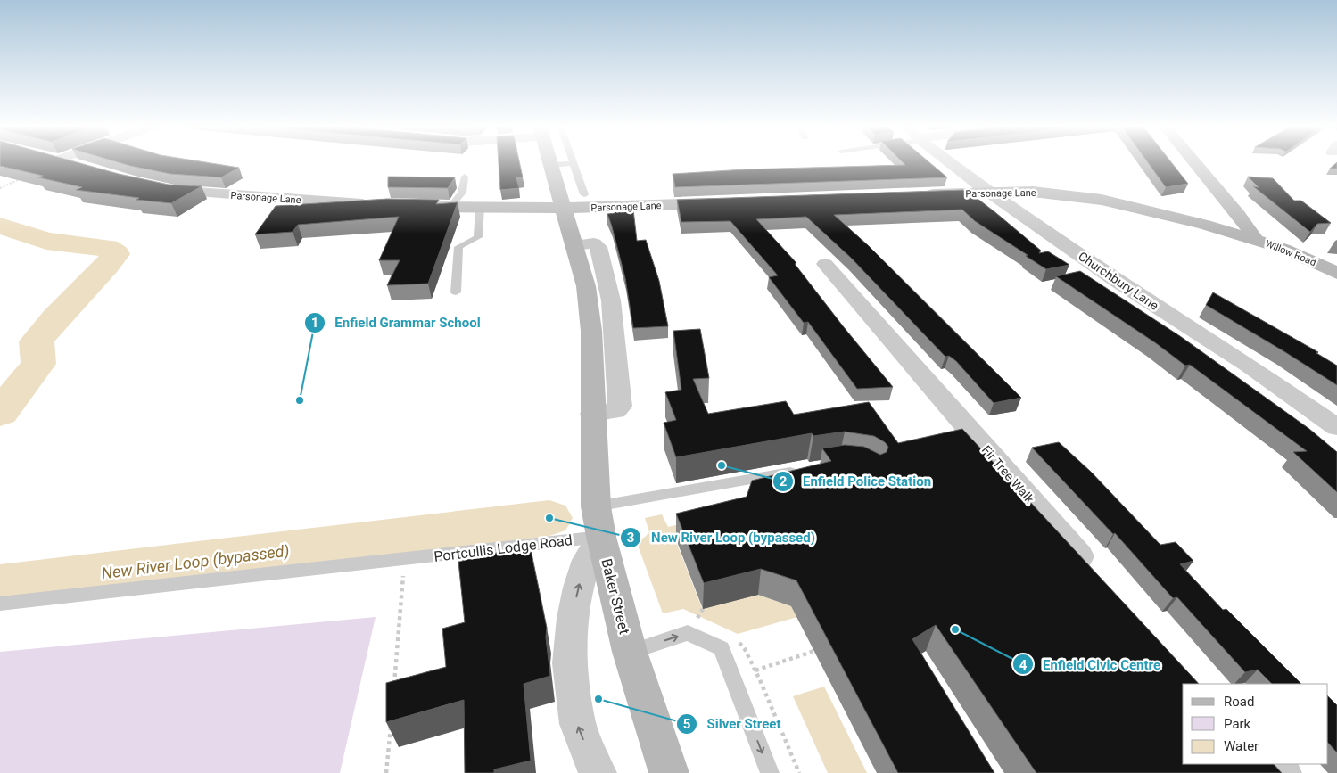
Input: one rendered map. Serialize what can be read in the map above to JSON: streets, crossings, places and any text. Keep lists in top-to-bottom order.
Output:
{
  "streets": {
    "street": [
      "Parsonage Lane",
      "Willow Road",
      "Churchbury Lane",
      "Fir Tree Walk",
      "Baker Street"
    ],
    "lane": ["Portcullis Lodge Road"]
  },
  "crossings": [
    ["Parsonage Lane", "Willow Road"],
    ["Parsonage Lane", "Churchbury Lane"],
    ["Parsonage Lane", "Baker Street"],
    ["Portcullis Lodge Road", "Baker Street"]
  ],
  "water": ["New River Loop (bypassed)"],
  "places": [
    "Enfield Grammar School",
    "Enfield Police Station",
    "New River Loop (bypassed)",
    "Enfield Civic Centre",
    "Silver Street"
  ],
  "legend": ["Road", "Park", "Water"]
}
